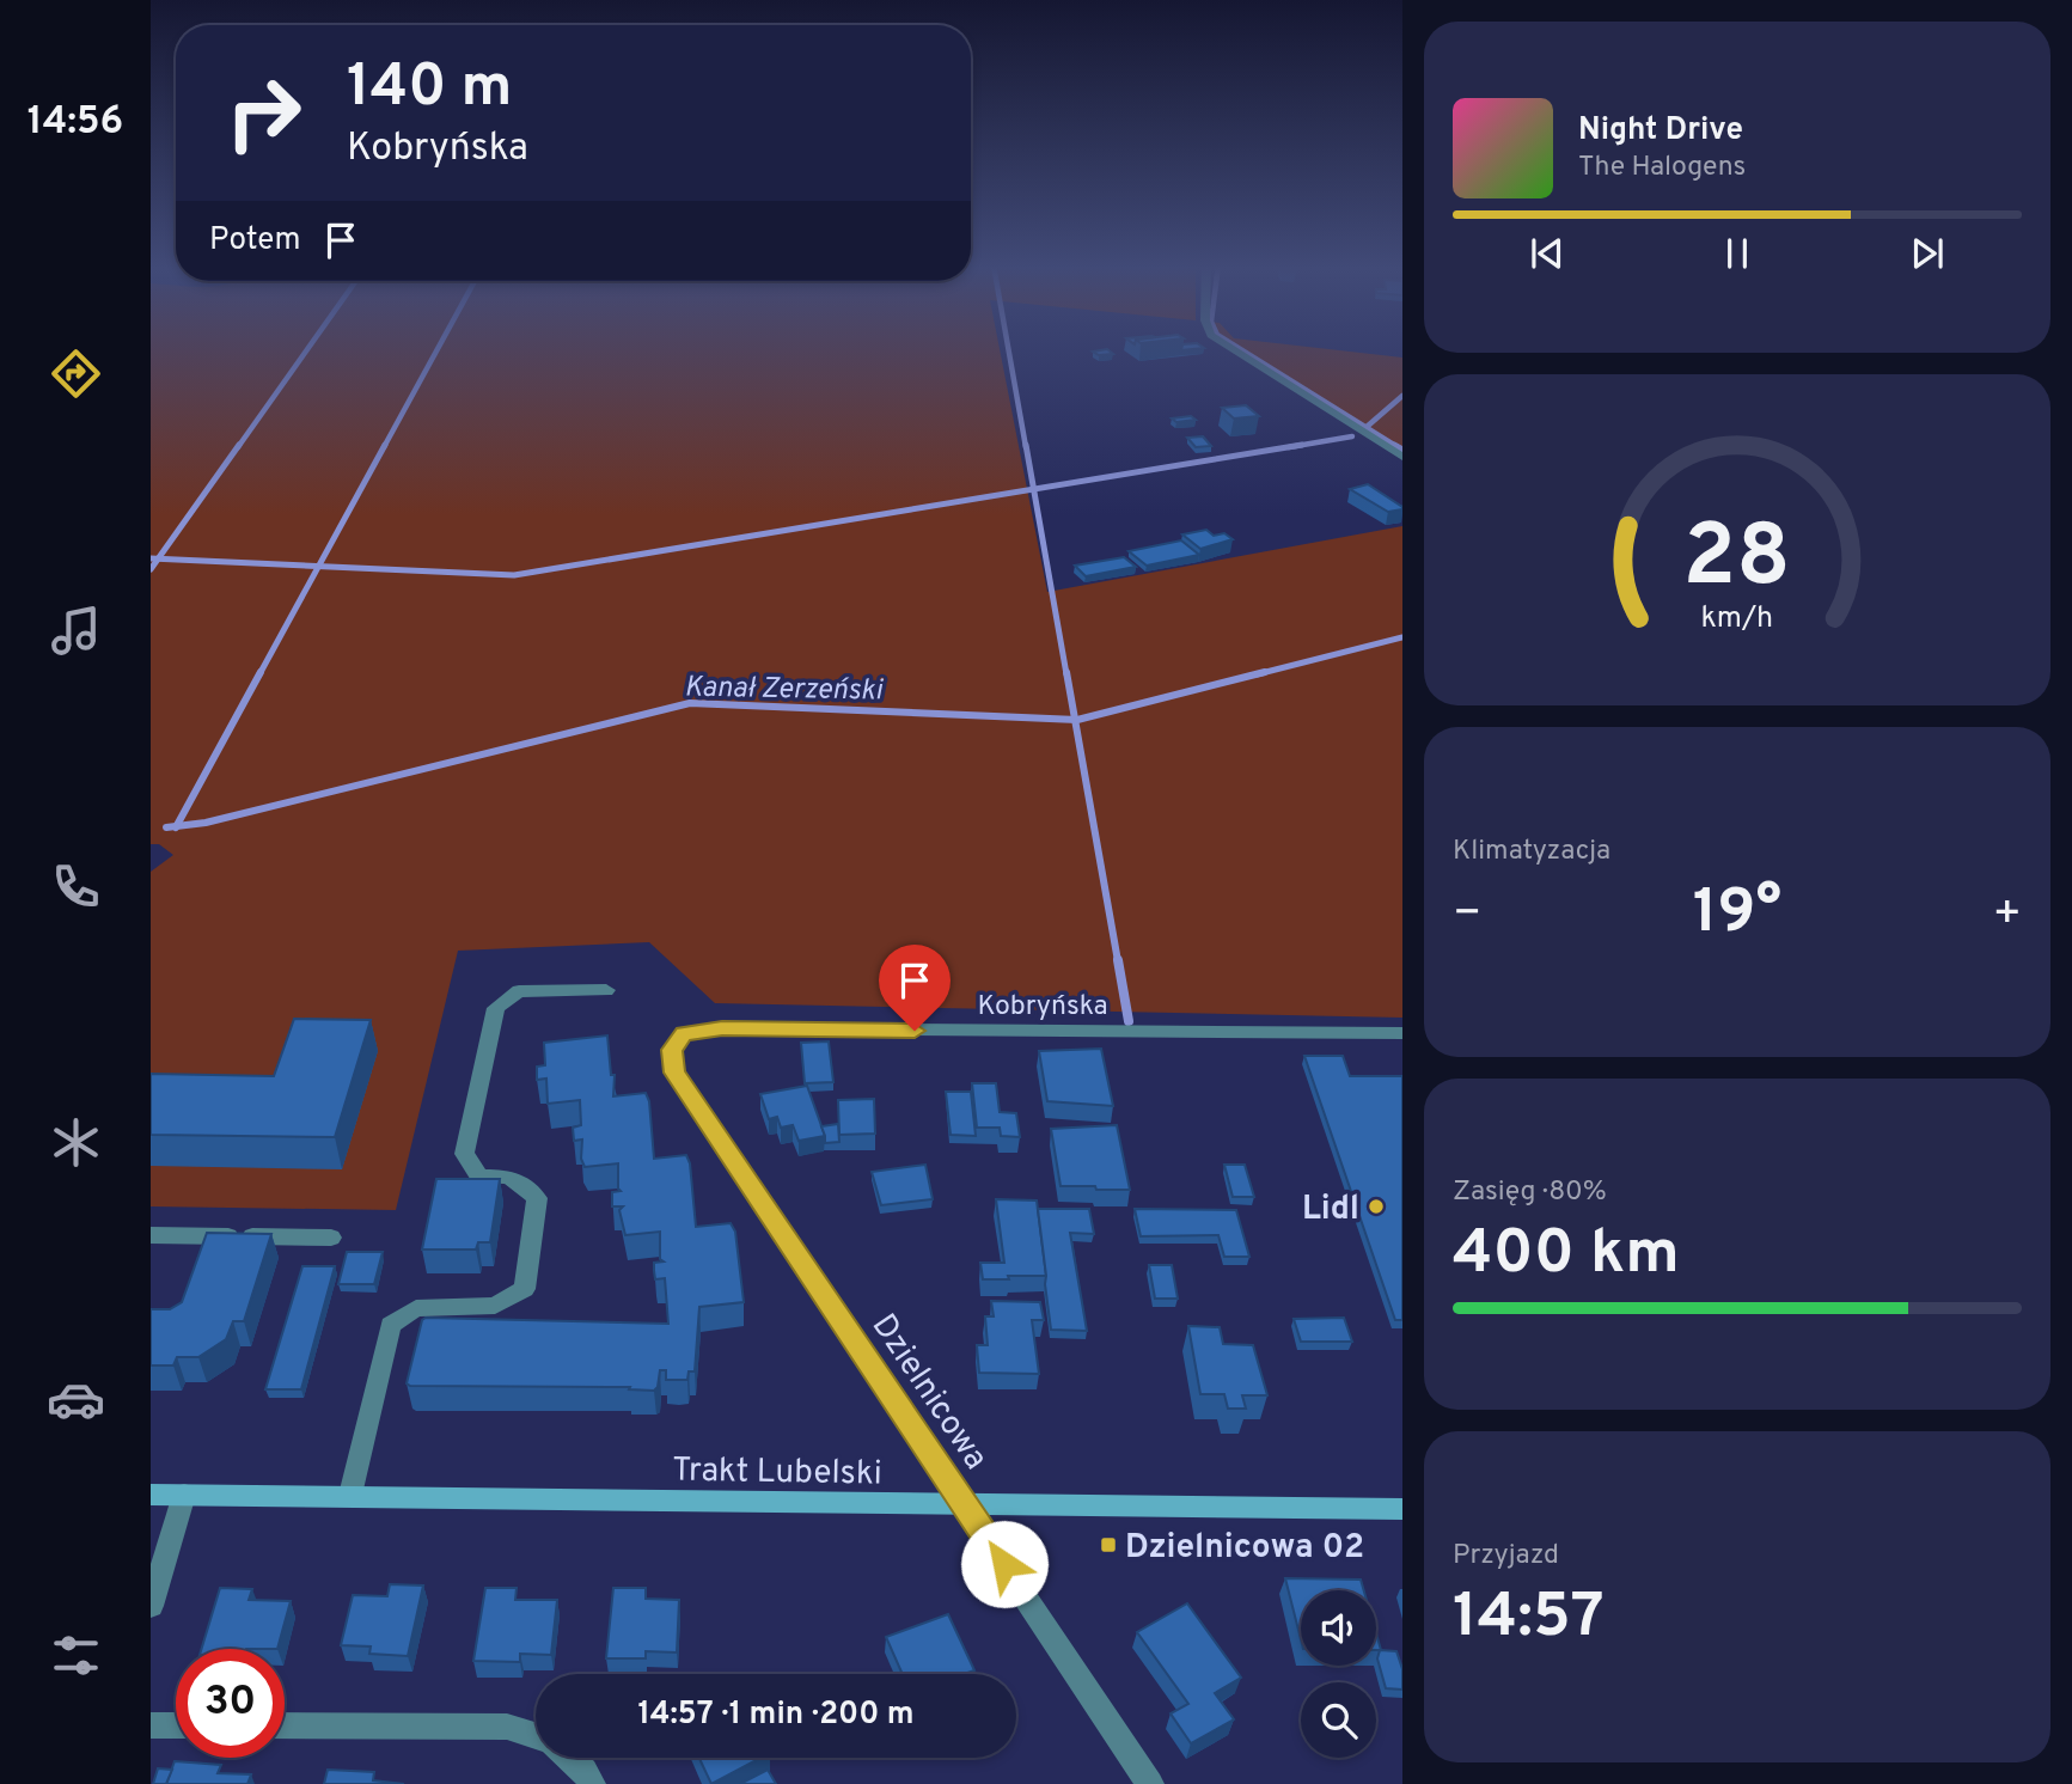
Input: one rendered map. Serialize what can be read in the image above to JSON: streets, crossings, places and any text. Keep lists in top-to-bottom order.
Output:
{
  "streets": {
    "street": ["Kobryńska", "Dzielnicowa", "Trakt Lubelski"]
  },
  "crossings": [
    ["Kobryńska", "Dzielnicowa"],
    ["Dzielnicowa", "Trakt Lubelski"]
  ],
  "water": ["Kanał Zerzeński"],
  "places": {
    "other": ["Lidl"],
    "transit": ["Dzielnicowa 02"]
  },
  "page": {
    "tabs": "14:56",
    "turn": ["140 m", "Kobryńska"],
    "song": ["Night Drive", "The Halogens"],
    "then": "Potem",
    "tile": [
      "Klimatyzacja",
      ["Zasięg · 80%", "400 km"],
      ["Przyjazd", "14:57"]
    ],
    "heat": ["−", "19°", "+"],
    "limit": "30",
    "trip": "14:57 · 1 min · 200 m",
    "gauge": ["28", "km/h"]
  }
}
